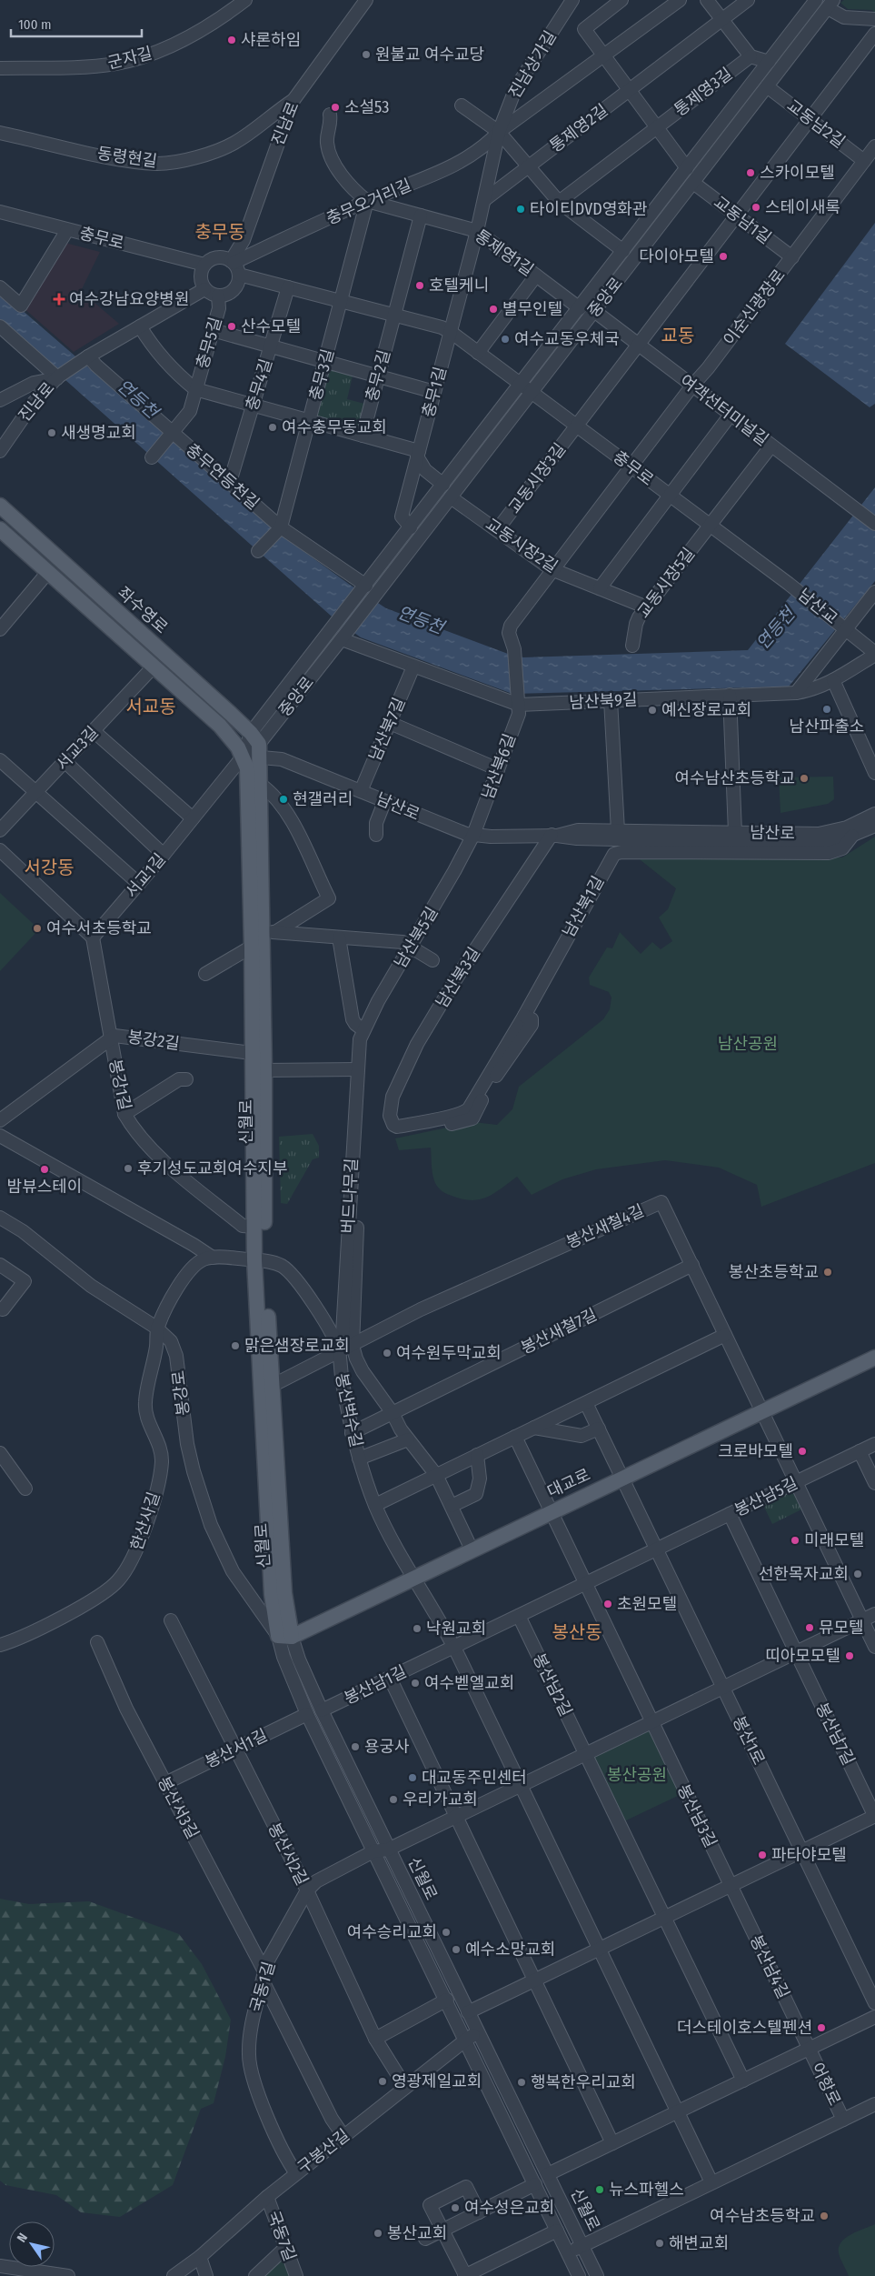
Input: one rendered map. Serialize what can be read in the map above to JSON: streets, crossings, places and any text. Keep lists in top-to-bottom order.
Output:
{
  "streets": {
    "main road": ["좌수영로", "신월로", "대교로"],
    "street": [
      "군자길",
      "진남상가길",
      "통제영3길",
      "진남로",
      "교동남2길",
      "통제영2길",
      "동령현길",
      "충무오거리길",
      "교동남1길",
      "충무로",
      "통제영1길",
      "중앙로",
      "이순신광장로",
      "충무5길",
      "충무3길",
      "충무2길",
      "충무4길",
      "충무1길",
      "여객선터미널길",
      "충무연등천길",
      "교동시장3길",
      "교동시장2길",
      "교동시장5길",
      "남산교",
      "남산북9길",
      "남산북7길",
      "서교3길",
      "남산북6길",
      "남산로",
      "서교1길",
      "남산북1길",
      "남산북5길",
      "남산북3길",
      "봉강2길",
      "봉강1길",
      "버드나무길",
      "봉산새철4길",
      "봉산새철7길",
      "봉강로",
      "봉산벅수길",
      "봉산남5길",
      "한산사길",
      "봉산남1길",
      "봉산남2길",
      "봉산남7길",
      "봉산1로",
      "봉산서1길",
      "봉산서3길",
      "봉산남3길",
      "봉산서2길",
      "봉산남4길",
      "국동1길",
      "어항로",
      "구봉산길",
      "국동7길"
    ]
  },
  "crossings": [
    ["진남상가길", "충무오거리길"],
    ["진남상가길", "충무로"],
    ["진남상가길", "통제영1길"],
    ["진남상가길", "충무1길"],
    ["진남로", "동령현길"],
    ["진남로", "충무오거리길"],
    ["진남로", "충무로"],
    ["진남로", "충무5길"],
    ["교동남2길", "중앙로"],
    ["교동남2길", "이순신광장로"],
    ["교동남2길", "교동시장3길"],
    ["충무오거리길", "충무로"],
    ["충무오거리길", "통제영1길"],
    ["충무오거리길", "충무5길"],
    ["교동남1길", "중앙로"],
    ["교동남1길", "이순신광장로"],
    ["교동남1길", "교동시장3길"],
    ["충무로", "중앙로"],
    ["충무로", "이순신광장로"],
    ["충무로", "충무5길"],
    ["충무로", "충무3길"],
    ["충무로", "충무2길"],
    ["충무로", "충무4길"],
    ["충무로", "충무1길"],
    ["충무로", "교동시장3길"],
    ["충무로", "교동시장5길"],
    ["충무로", "남산교"],
    ["중앙로", "여객선터미널길"],
    ["중앙로", "교동시장2길"],
    ["중앙로", "좌수영로"],
    ["중앙로", "남산북9길"],
    ["중앙로", "남산로"],
    ["중앙로", "서교1길"],
    ["중앙로", "신월로"],
    ["이순신광장로", "여객선터미널길"],
    ["이순신광장로", "교동시장2길"],
    ["이순신광장로", "남산북6길"],
    ["충무5길", "충무3길"],
    ["충무5길", "충무4길"],
    ["충무5길", "충무연등천길"],
    ["충무3길", "충무연등천길"],
    ["충무4길", "충무연등천길"],
    ["여객선터미널길", "교동시장3길"],
    ["여객선터미널길", "교동시장5길"],
    ["교동시장3길", "교동시장2길"],
    ["교동시장2길", "교동시장5길"],
    ["교동시장2길", "남산북6길"],
    ["좌수영로", "남산로"],
    ["좌수영로", "신월로"],
    ["남산북9길", "남산북7길"],
    ["남산북9길", "남산북6길"],
    ["남산북7길", "남산로"],
    ["남산북6길", "남산로"],
    ["남산북6길", "남산북5길"],
    ["남산로", "남산북1길"],
    ["남산로", "남산북5길"],
    ["남산로", "남산북3길"],
    ["남산로", "신월로"],
    ["서교1길", "봉강1길"],
    ["서교1길", "신월로"],
    ["남산북1길", "남산북3길"],
    ["남산북5길", "버드나무길"],
    ["봉강2길", "봉강1길"],
    ["봉강2길", "신월로"],
    ["봉강1길", "신월로"],
    ["신월로", "봉산새철4길"],
    ["신월로", "봉강로"],
    ["신월로", "봉산벅수길"],
    ["신월로", "대교로"],
    ["신월로", "봉산남1길"],
    ["신월로", "봉산서1길"],
    ["신월로", "국동1길"],
    ["신월로", "구봉산길"],
    ["버드나무길", "봉산새철4길"],
    ["버드나무길", "봉산벅수길"],
    ["봉산새철4길", "봉산새철7길"],
    ["봉산새철4길", "봉산벅수길"],
    ["봉산새철4길", "대교로"],
    ["봉산새철4길", "봉산남5길"],
    ["봉산새철7길", "봉산벅수길"],
    ["봉강로", "대교로"],
    ["봉강로", "한산사길"],
    ["봉산벅수길", "대교로"],
    ["대교로", "봉산1로"],
    ["봉산남5길", "봉산남1길"],
    ["봉산남5길", "봉산남7길"],
    ["봉산남5길", "봉산1로"],
    ["봉산남1길", "봉산남2길"],
    ["봉산남1길", "봉산1로"],
    ["봉산남7길", "봉산1로"],
    ["봉산서1길", "봉산서3길"],
    ["봉산서1길", "봉산서2길"],
    ["봉산서3길", "국동1길"],
    ["봉산서3길", "구봉산길"],
    ["봉산남3길", "봉산남4길"],
    ["봉산서2길", "국동1길"],
    ["봉산서2길", "구봉산길"],
    ["봉산남4길", "어항로"],
    ["국동1길", "구봉산길"],
    ["구봉산길", "국동7길"]
  ],
  "districts": [
    "충무동",
    "교동",
    "서교동",
    "서강동",
    "봉산동"
  ],
  "water": ["연등천"],
  "parks": ["남산공원", "봉산공원"],
  "places": {
    "other": [
      "샤론하임",
      "원불교 여수교당",
      "소설53",
      "스카이모텔",
      "스테이새록",
      "타이티DVD영화관",
      "다이아모텔",
      "호텔케니",
      "별무인텔",
      "산수모텔",
      "여수교동우체국",
      "여수충무동교회",
      "새생명교회",
      "남산파출소",
      "예신장로교회",
      "여수남산초등학교",
      "현갤러리",
      "여수서초등학교",
      "후기성도교회여수지부",
      "밤뷰스테이",
      "봉산초등학교",
      "맑은샘장로교회",
      "여수원두막교회",
      "크로바모텔",
      "미래모텔",
      "선한목자교회",
      "초원모텔",
      "뮤모텔",
      "낙원교회",
      "띠아모모텔",
      "여수벧엘교회",
      "용궁사",
      "대교동주민센터",
      "우리가교회",
      "파타야모텔",
      "여수승리교회",
      "예수소망교회",
      "더스테이호스텔펜션",
      "영광제일교회",
      "행복한우리교회",
      "뉴스파헬스",
      "여수성은교회",
      "여수남초등학교",
      "봉산교회",
      "해변교회"
    ],
    "health": ["여수강남요양병원"]
  },
  "scale_bar": "100 m",
  "north": "top left"
}
